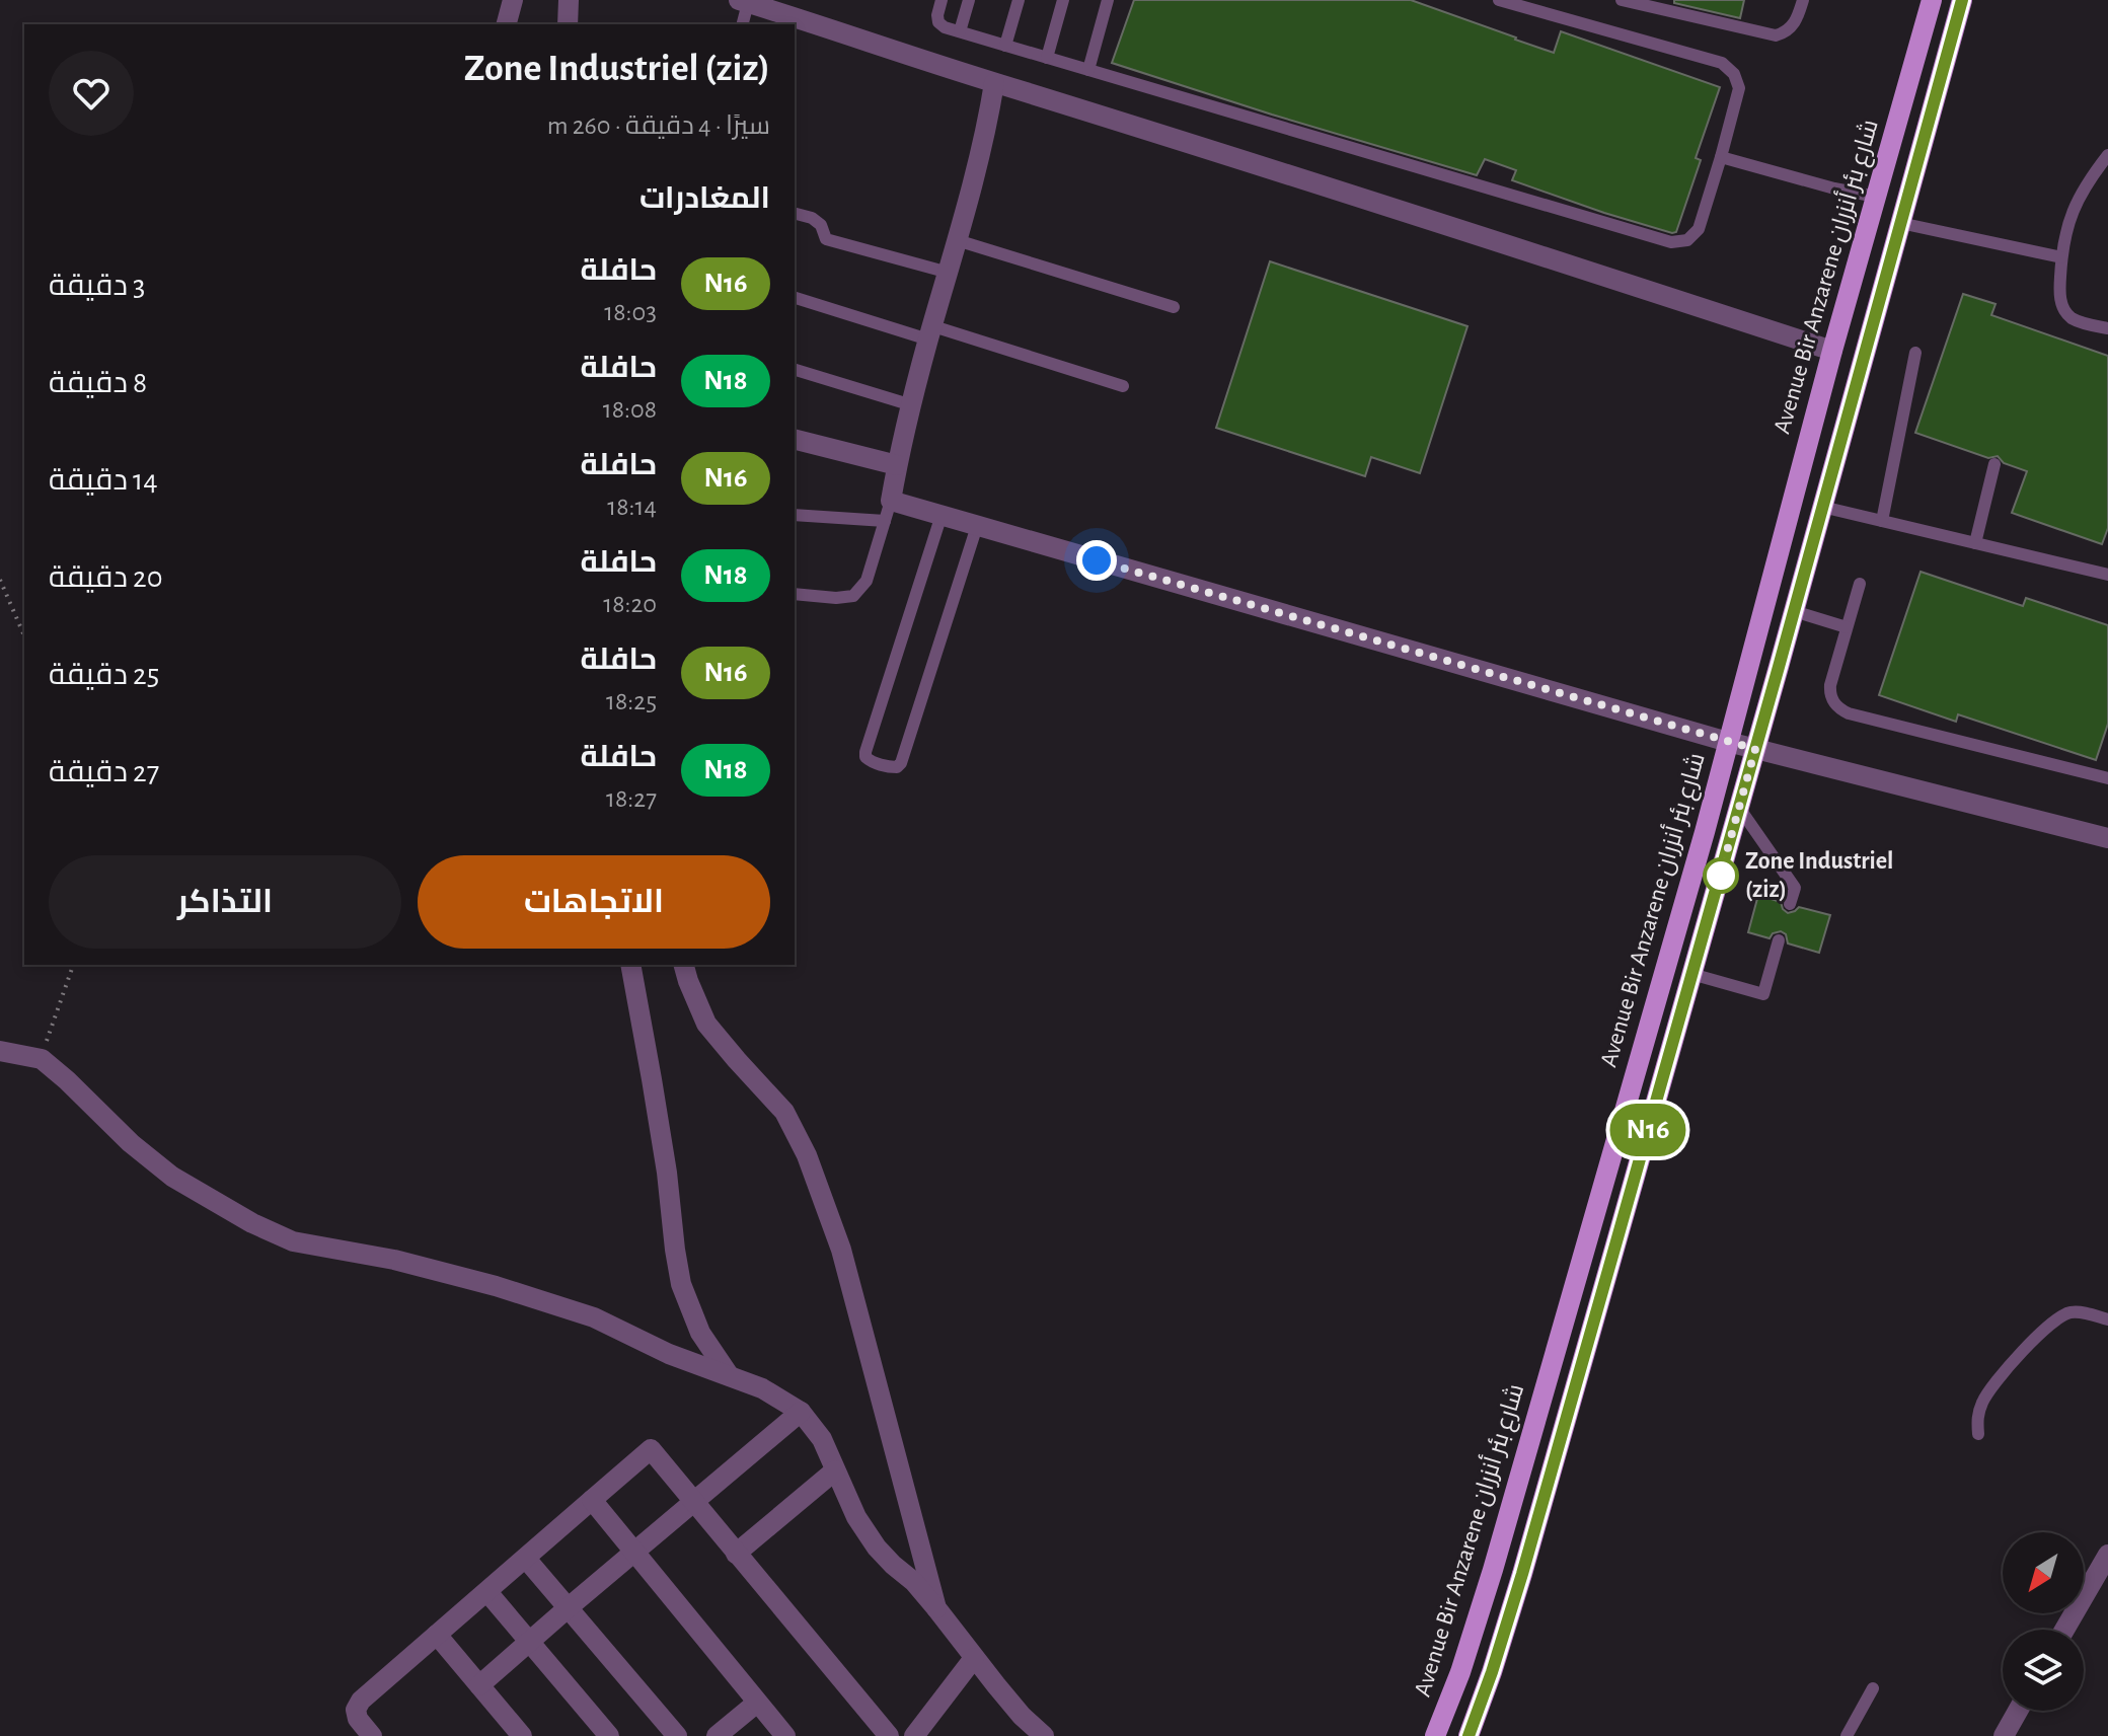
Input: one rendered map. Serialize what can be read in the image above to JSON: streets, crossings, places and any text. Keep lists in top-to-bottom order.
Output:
{
  "streets": {
    "main road": ["Avenue Bir Anzarene شارع بئر أنزران"]
  },
  "places": ["Zone Industriel (ziz)"],
  "lines": ["bus line N16"],
  "north": "bottom left",
  "page": {
    "on_map": "N16",
    "heading": [
      ["Zone Industriel (ziz)", "سيرًا · 4 دقيقة · 260 m"],
      "المغادرات"
    ],
    "list": [
      {
        "mark": "N16",
        "name": "حافلة",
        "note": "18:03",
        "value": "3 دقيقة"
      },
      {
        "mark": "N18",
        "name": "حافلة",
        "note": "18:08",
        "value": "8 دقيقة"
      },
      {
        "mark": "N16",
        "name": "حافلة",
        "note": "18:14",
        "value": "14 دقيقة"
      },
      {
        "mark": "N18",
        "name": "حافلة",
        "note": "18:20",
        "value": "20 دقيقة"
      },
      {
        "mark": "N16",
        "name": "حافلة",
        "note": "18:25",
        "value": "25 دقيقة"
      },
      {
        "mark": "N18",
        "name": "حافلة",
        "note": "18:27",
        "value": "27 دقيقة"
      }
    ],
    "buttons": ["الاتجاهات", "التذاكر"]
  }
}
